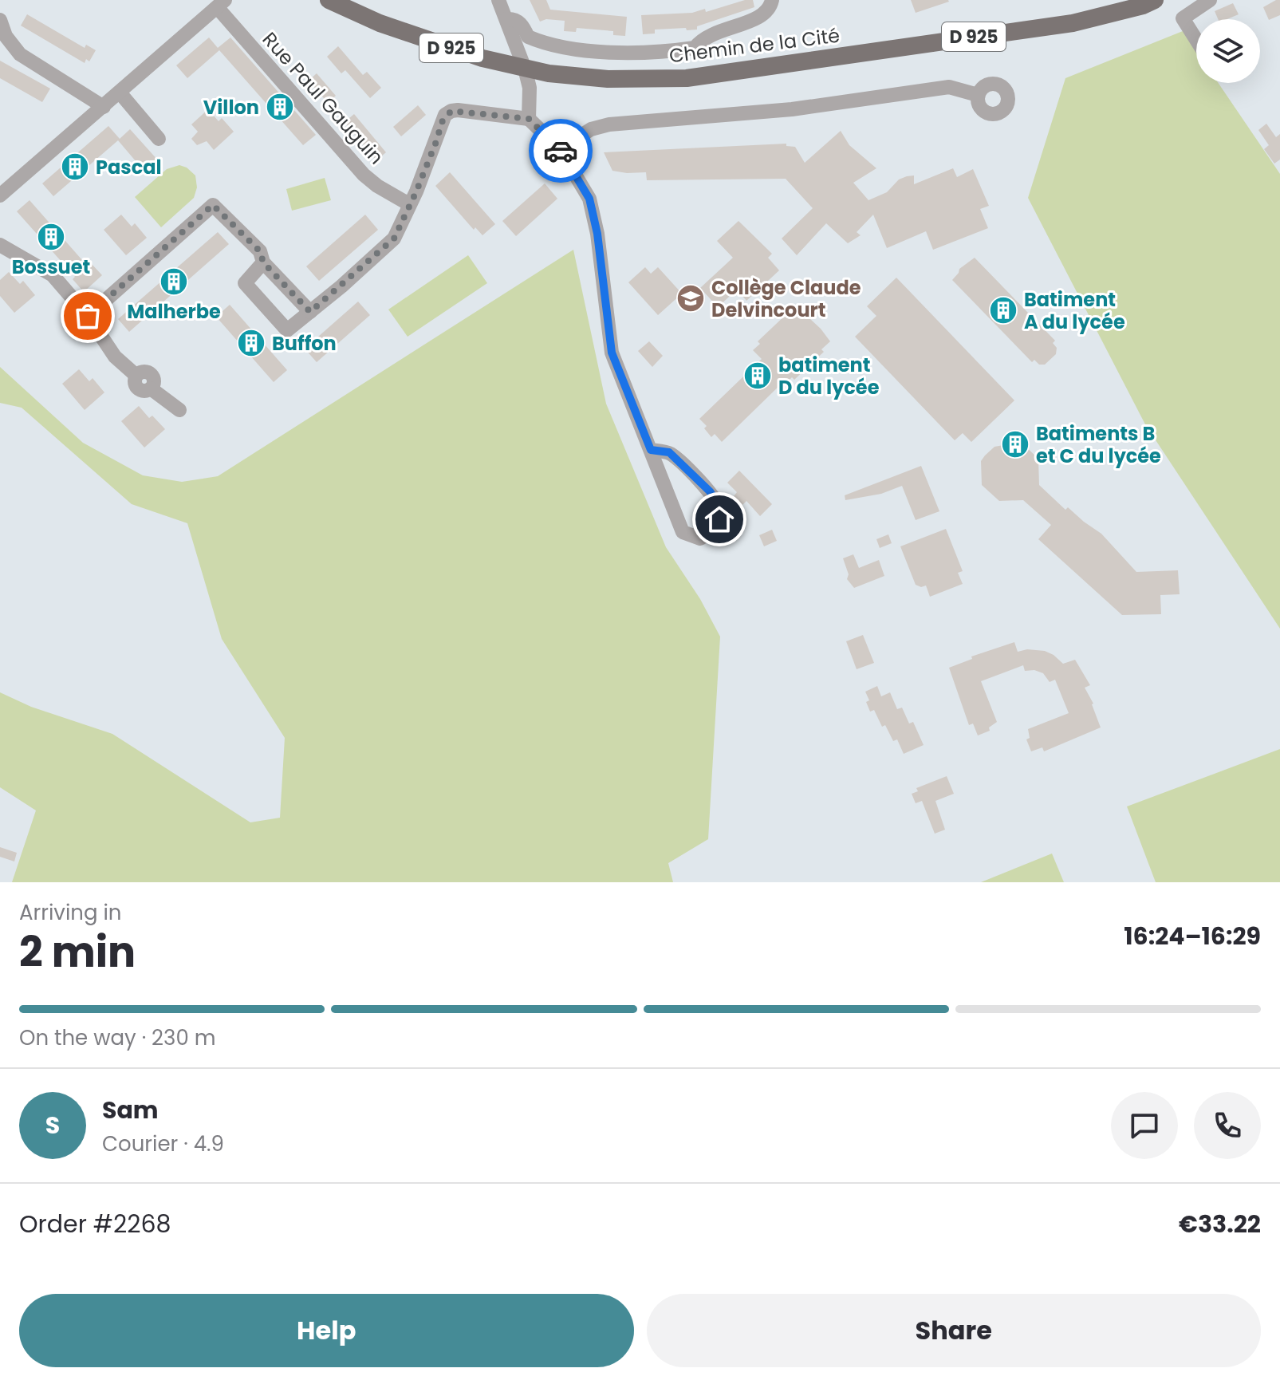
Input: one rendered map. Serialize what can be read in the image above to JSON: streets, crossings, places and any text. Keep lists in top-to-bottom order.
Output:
{
  "streets": {
    "main road": ["D 925", "Chemin de la Cité"],
    "street": ["Rue Paul Gauguin"]
  },
  "places": {
    "building": [
      "Villon",
      "Pascal",
      "Bossuet",
      "Malherbe",
      "Batiment A du lycée",
      "Buffon",
      "batiment D du lycée",
      "Batiments B et C du lycée"
    ],
    "school or university": ["Collège Claude Delvincourt"]
  },
  "page": {
    "heading": ["2 min", "Arriving in", "16:24–16:29"],
    "panel": [
      "Sam",
      "Courier · 4.9",
      "Order #2268",
      "€33.22"
    ],
    "bar": "On the way · 230 m",
    "round": "S",
    "buttons": ["Help", "Share"]
  }
}
